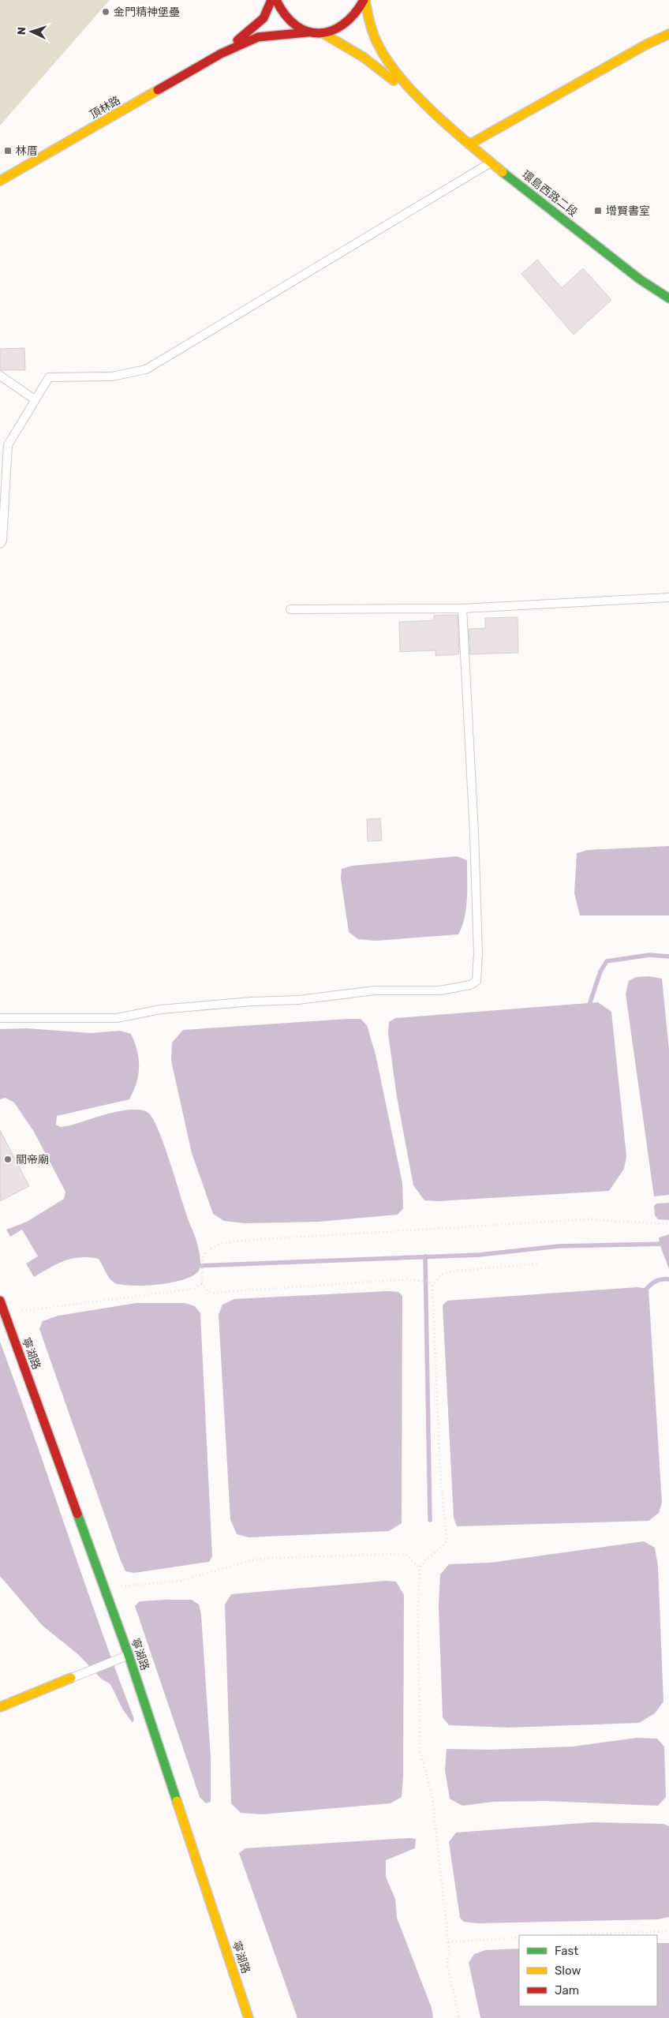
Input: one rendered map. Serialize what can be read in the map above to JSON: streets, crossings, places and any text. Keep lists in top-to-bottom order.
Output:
{
  "streets": {
    "main road": ["頂林路", "環島西路二段", "寧湖路"]
  },
  "places": {
    "other": ["金門精神堡壘", "關帝廟"],
    "transit": ["林厝", "增賢書室"]
  },
  "legend": ["Fast", "Slow", "Jam"],
  "north": "left"
}
